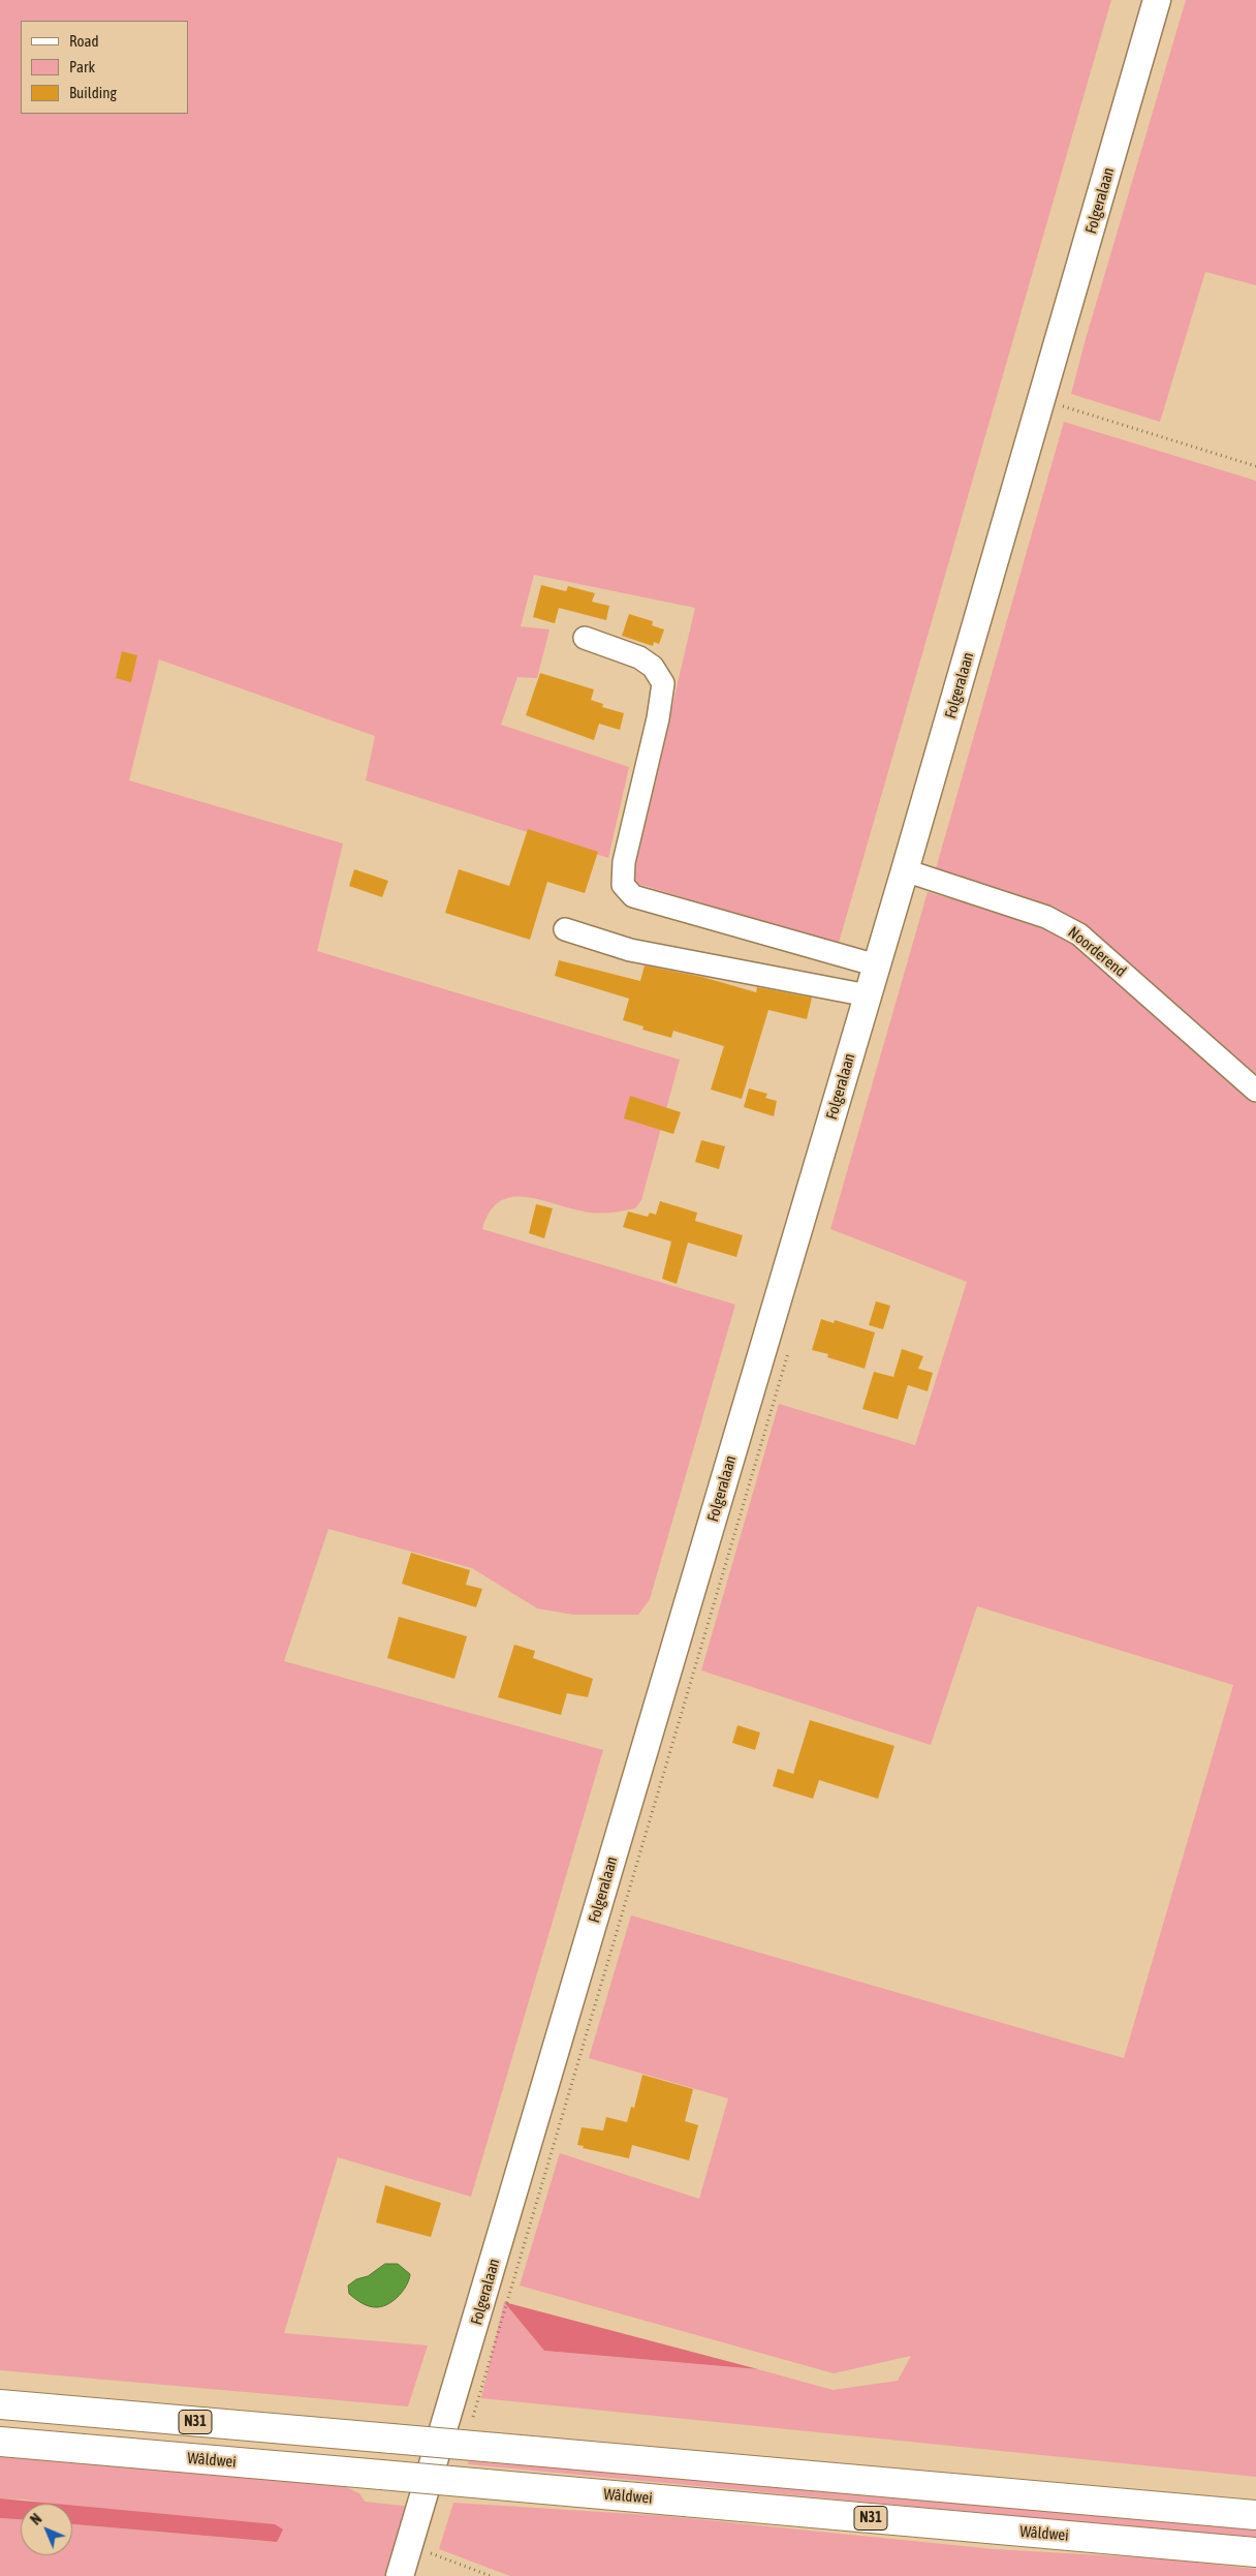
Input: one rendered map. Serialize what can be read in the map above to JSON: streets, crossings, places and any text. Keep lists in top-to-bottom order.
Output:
{
  "streets": {
    "highway": ["N31", "Wâldwei"],
    "main road": ["Folgeralaan"],
    "street": ["Noorderend"]
  },
  "crossings": [
    ["Folgeralaan", "Noorderend"]
  ],
  "legend": ["Road", "Park", "Building"],
  "north": "top left"
}
